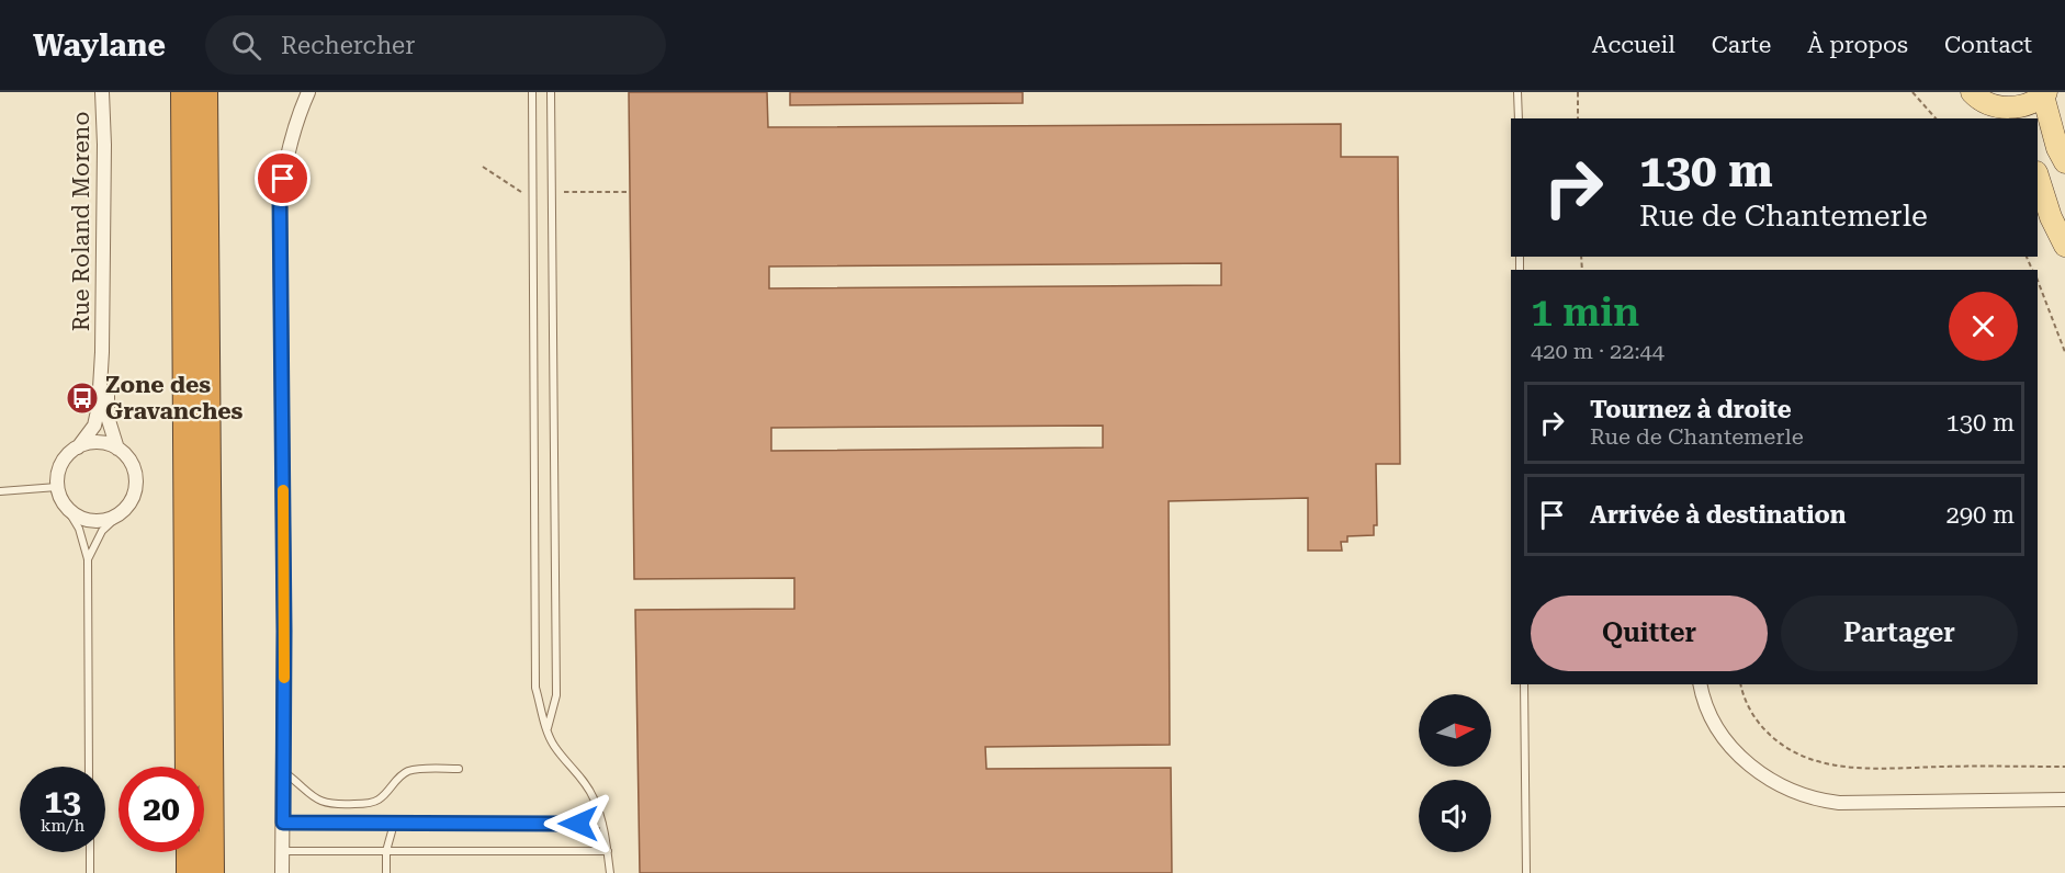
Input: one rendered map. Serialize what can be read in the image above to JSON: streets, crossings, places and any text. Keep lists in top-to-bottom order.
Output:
{
  "streets": {
    "street": ["Rue Roland Moreno"]
  },
  "places": {
    "bus stop": ["Zone des Gravanches"]
  },
  "north": "right",
  "page": {
    "header": "Waylane",
    "search": "Rechercher",
    "nav": [
      "Accueil",
      "Carte",
      "À propos",
      "Contact"
    ],
    "turn": ["130 m", "Rue de Chantemerle"],
    "heading": ["1 min", "420 m · 22:44"],
    "list": [
      {
        "name": "Tournez à droite",
        "note": "Rue de Chantemerle",
        "value": "130 m"
      },
      {
        "name": "Arrivée à destination",
        "value": "290 m"
      }
    ],
    "buttons": ["Quitter", "Partager"],
    "speed": "13 km/h",
    "limit": "20"
  }
}
